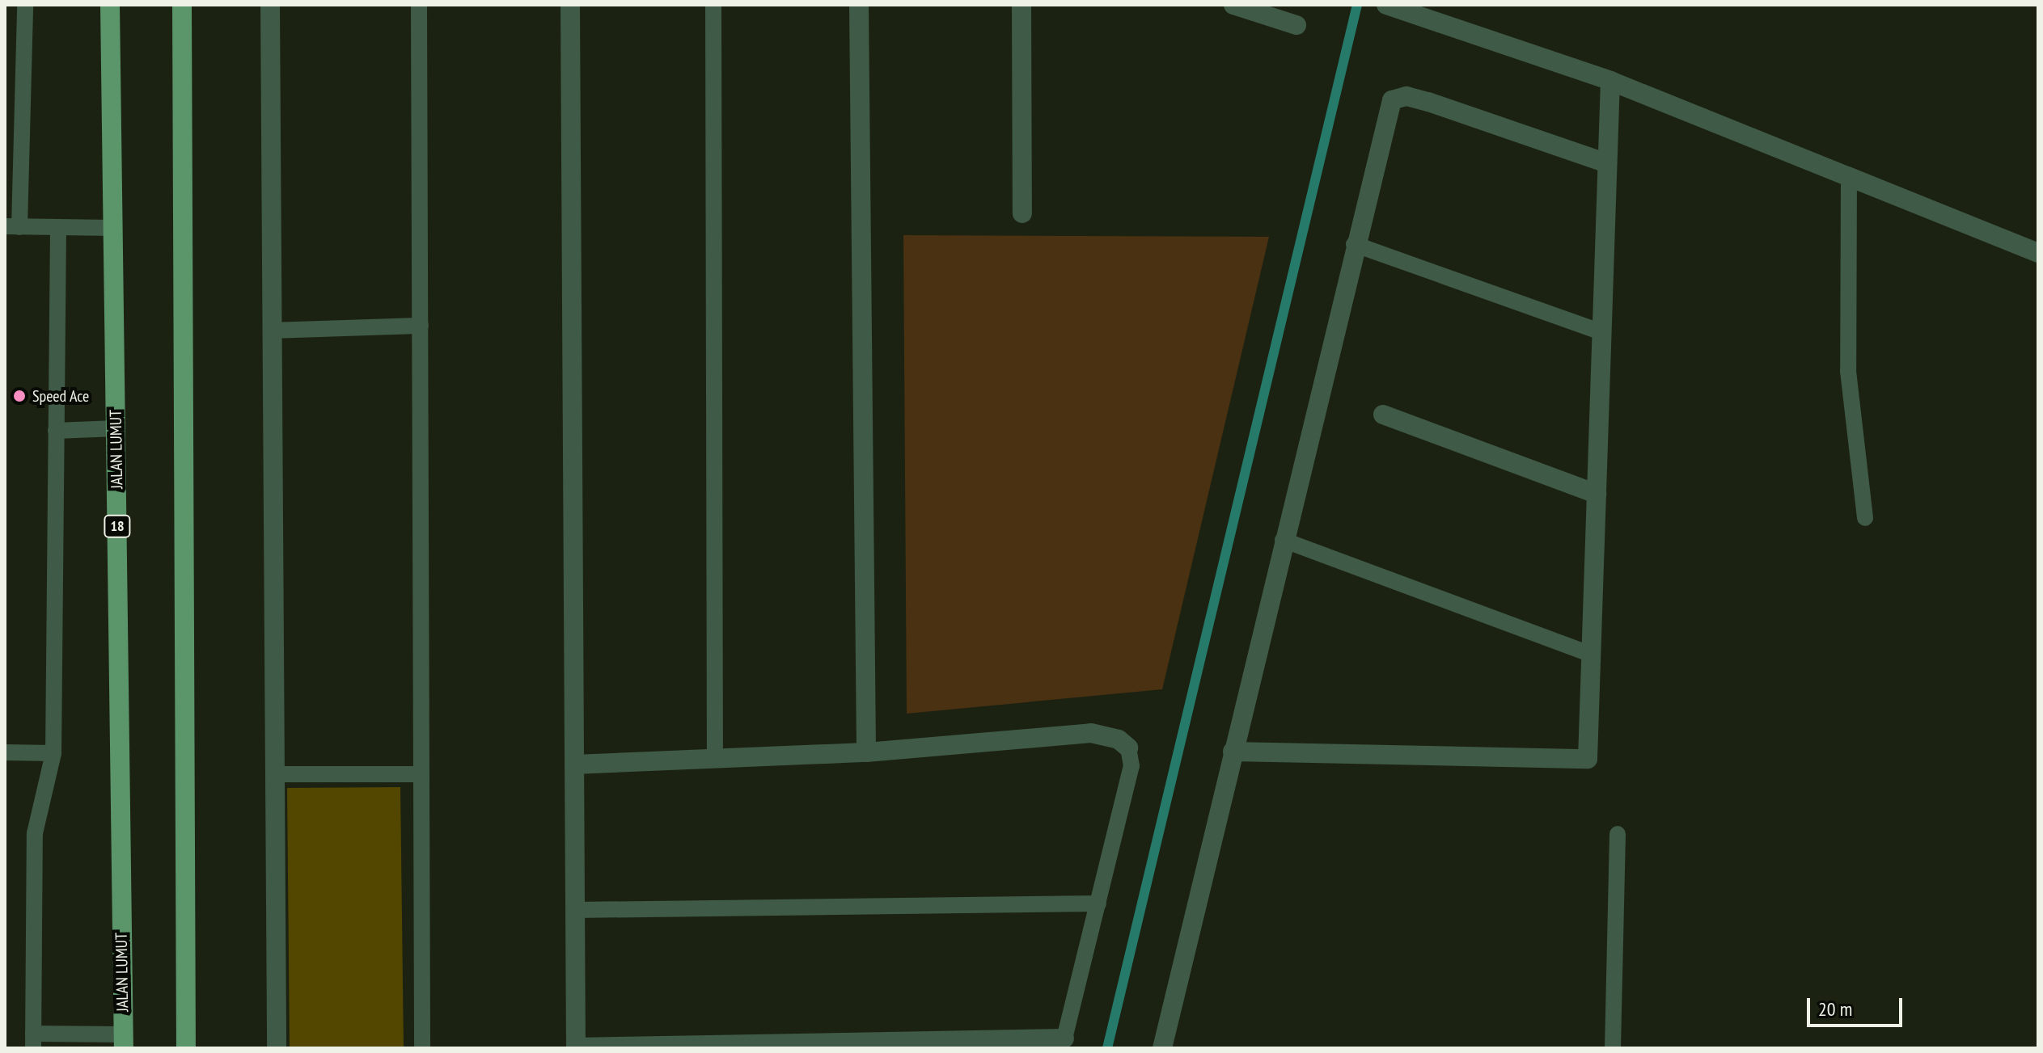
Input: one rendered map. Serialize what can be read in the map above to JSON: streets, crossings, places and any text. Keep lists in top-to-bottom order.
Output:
{
  "streets": {
    "main road": ["JALAN LUMUT", "18"]
  },
  "places": ["Speed Ace"],
  "scale_bar": "20 m"
}
